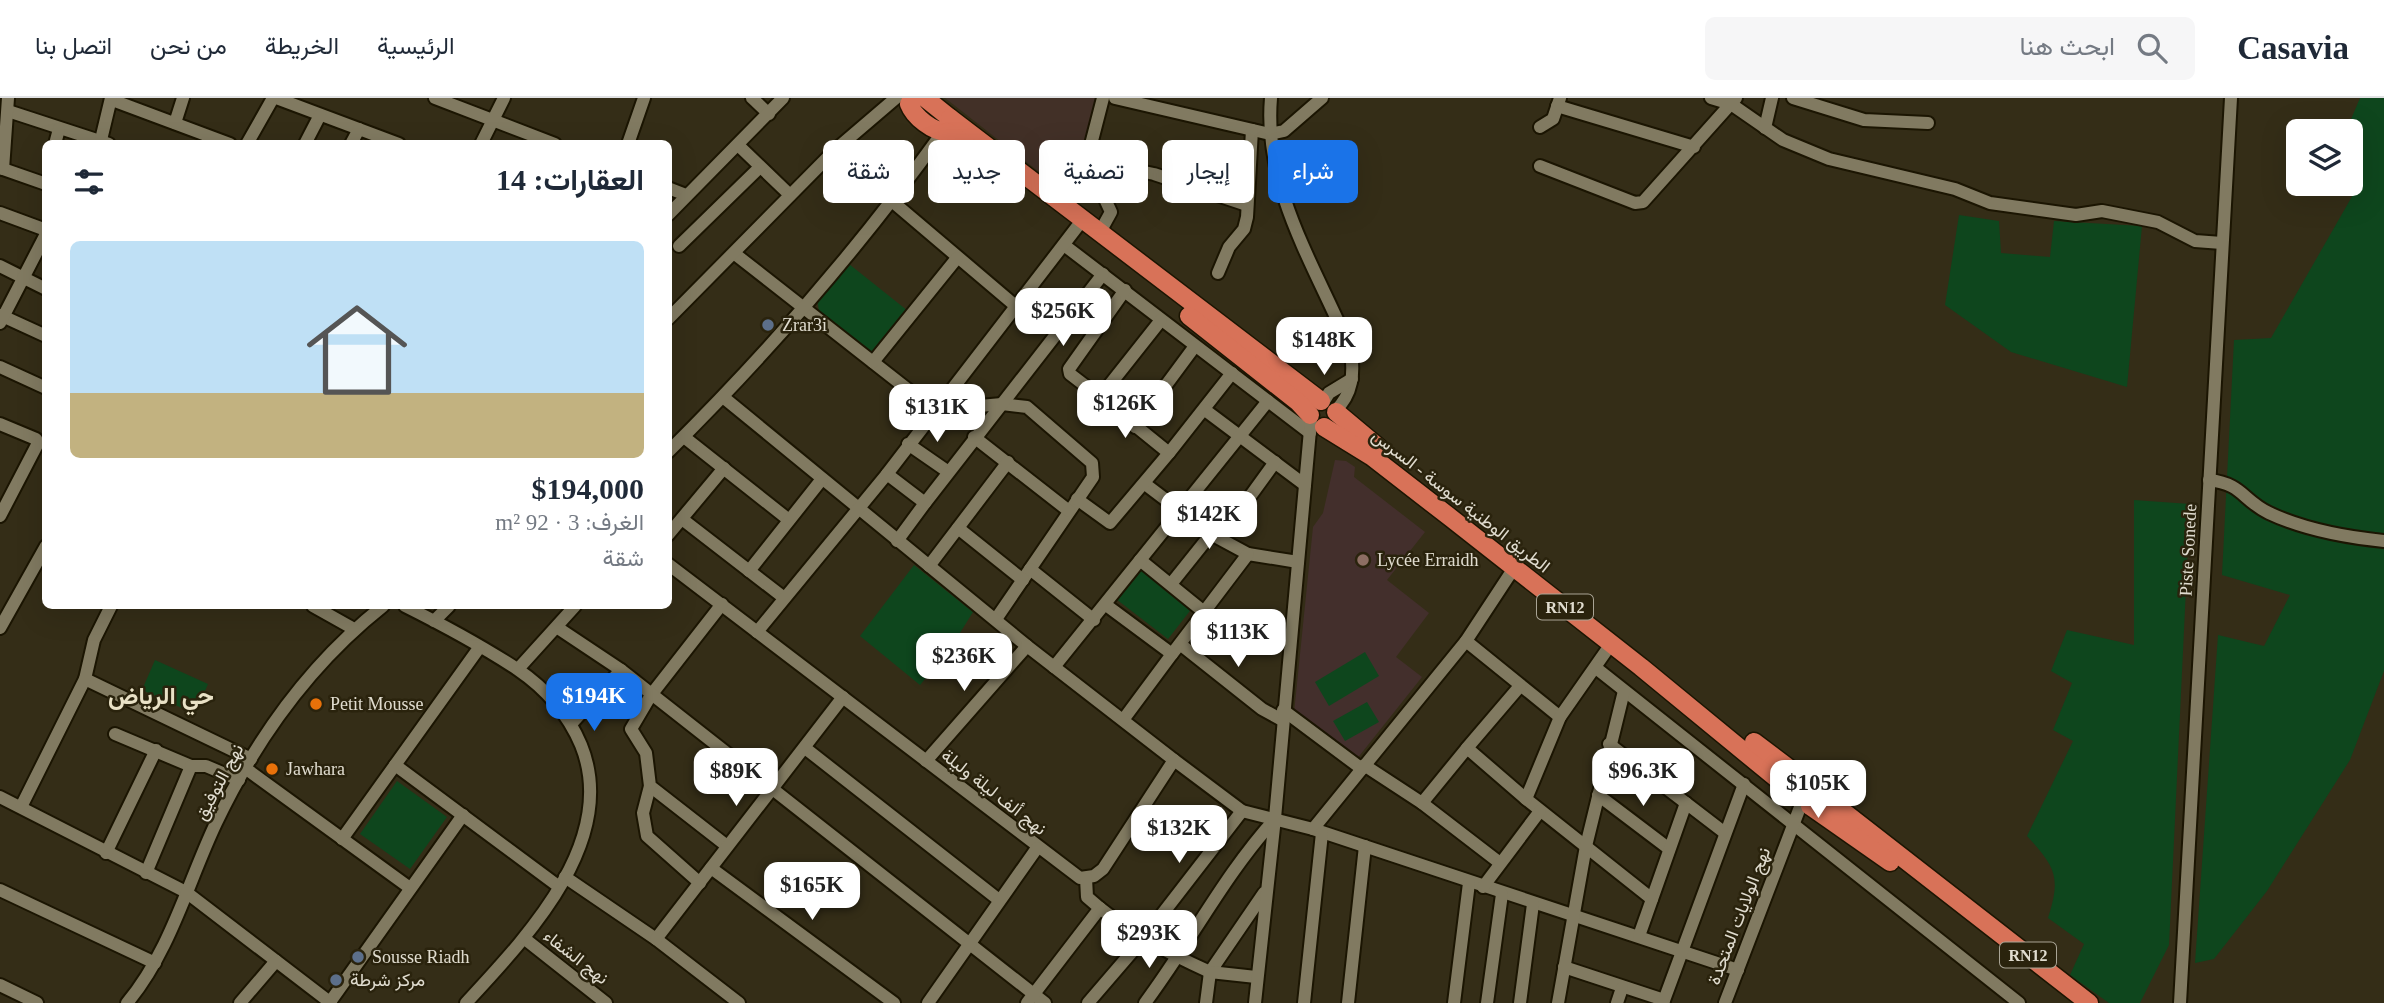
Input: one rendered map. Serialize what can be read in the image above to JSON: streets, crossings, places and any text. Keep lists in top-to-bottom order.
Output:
{
  "streets": {
    "highway": ["الطريق الوطنية سوسة - السرس", "RN12"],
    "street": [
      "Piste Sonede",
      "نهج التوفيق",
      "نهج ألف ليلة وليلة",
      "نهج الولايات المتحدة",
      "نهج الشفاء"
    ]
  },
  "crossings": [
    ["الطريق الوطنية سوسة - السرس", "RN12"],
    ["الطريق الوطنية سوسة - السرس", "نهج الولايات المتحدة"]
  ],
  "districts": ["حي الرياض"],
  "places": [
    "Zrar3i",
    "Lycée Erraidh",
    "Petit Mousse",
    "Jawhara",
    "Sousse Riadh",
    "مركز شرطة"
  ],
  "page": {
    "header": "Casavia",
    "search": "ابحث هنا",
    "nav": [
      "الرئيسية",
      "الخريطة",
      "من نحن",
      "اتصل بنا"
    ],
    "chip": [
      "شراء",
      "إيجار",
      "تصفية",
      "جديد",
      "شقة"
    ],
    "heading": "العقارات: 14",
    "list": [
      {
        "name": "$194,000",
        "note": "الغرف: 3 · 92 m² · شقة"
      }
    ],
    "price": [
      "$256K",
      "$148K",
      "$126K",
      "$131K",
      "$142K",
      "$113K",
      "$236K",
      "$194K",
      "$89K",
      "$96.3K",
      "$105K",
      "$132K",
      "$165K",
      "$293K"
    ]
  }
}
